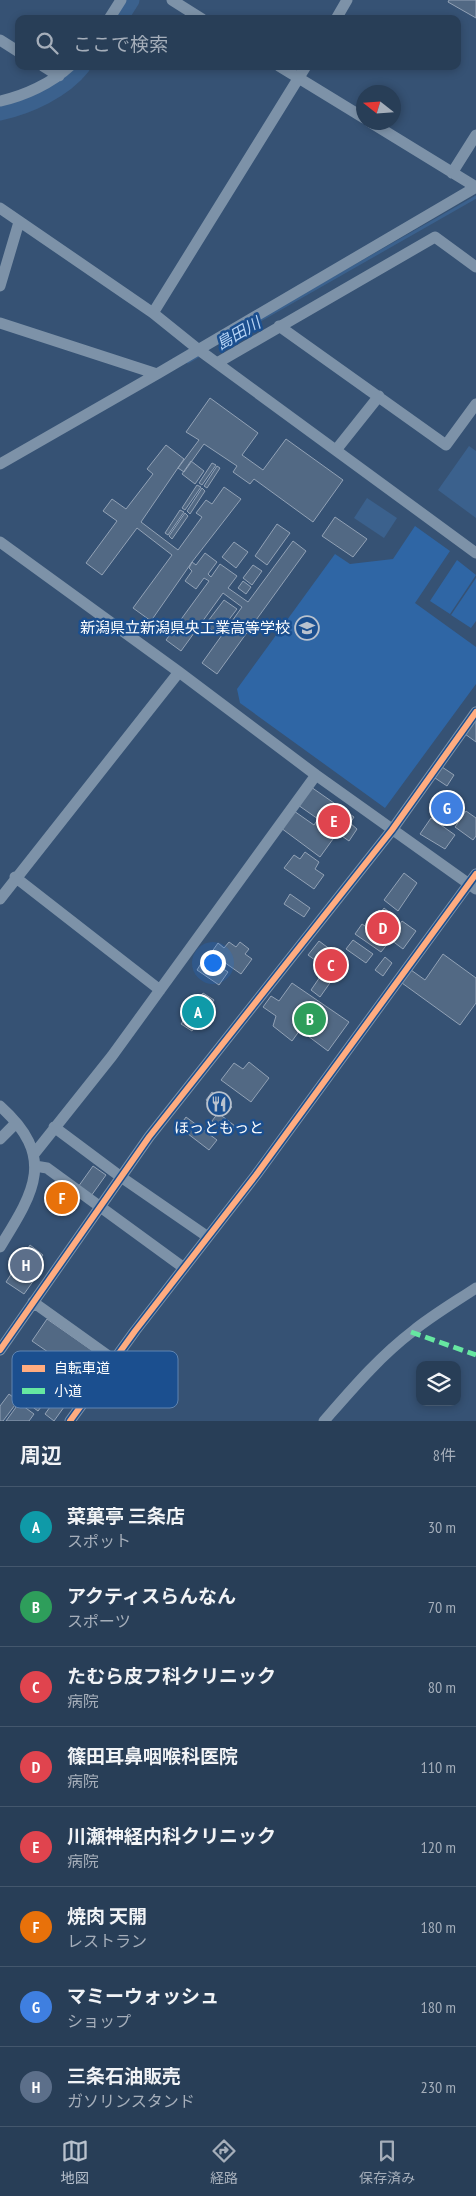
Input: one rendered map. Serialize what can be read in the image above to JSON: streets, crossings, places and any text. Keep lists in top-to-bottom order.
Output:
{
  "water": ["島田川"],
  "places": {
    "school or university": ["新潟県立新潟県央工業高等学校"],
    "restaurant": ["ほっともっと"]
  },
  "legend": ["自転車道", "小道"],
  "north": "left",
  "page": {
    "search": "ここで検索",
    "pins": [
      "G",
      "E",
      "D",
      "C",
      "A",
      "B",
      "F",
      "H"
    ],
    "heading": ["周辺", "8件"],
    "list": [
      {
        "mark": "A",
        "name": "菜菓亭 三条店",
        "note": "スポット",
        "value": "30 m"
      },
      {
        "mark": "B",
        "name": "アクティスらんなん",
        "note": "スポーツ",
        "value": "70 m"
      },
      {
        "mark": "C",
        "name": "たむら皮フ科クリニック",
        "note": "病院",
        "value": "80 m"
      },
      {
        "mark": "D",
        "name": "篠田耳鼻咽喉科医院",
        "note": "病院",
        "value": "110 m"
      },
      {
        "mark": "E",
        "name": "川瀬神経内科クリニック",
        "note": "病院",
        "value": "120 m"
      },
      {
        "mark": "F",
        "name": "焼肉 天開",
        "note": "レストラン",
        "value": "180 m"
      },
      {
        "mark": "G",
        "name": "マミーウォッシュ",
        "note": "ショップ",
        "value": "180 m"
      },
      {
        "mark": "H",
        "name": "三条石油販売",
        "note": "ガソリンスタンド",
        "value": "230 m"
      }
    ],
    "nav": ["地図", "経路", "保存済み"]
  }
}
